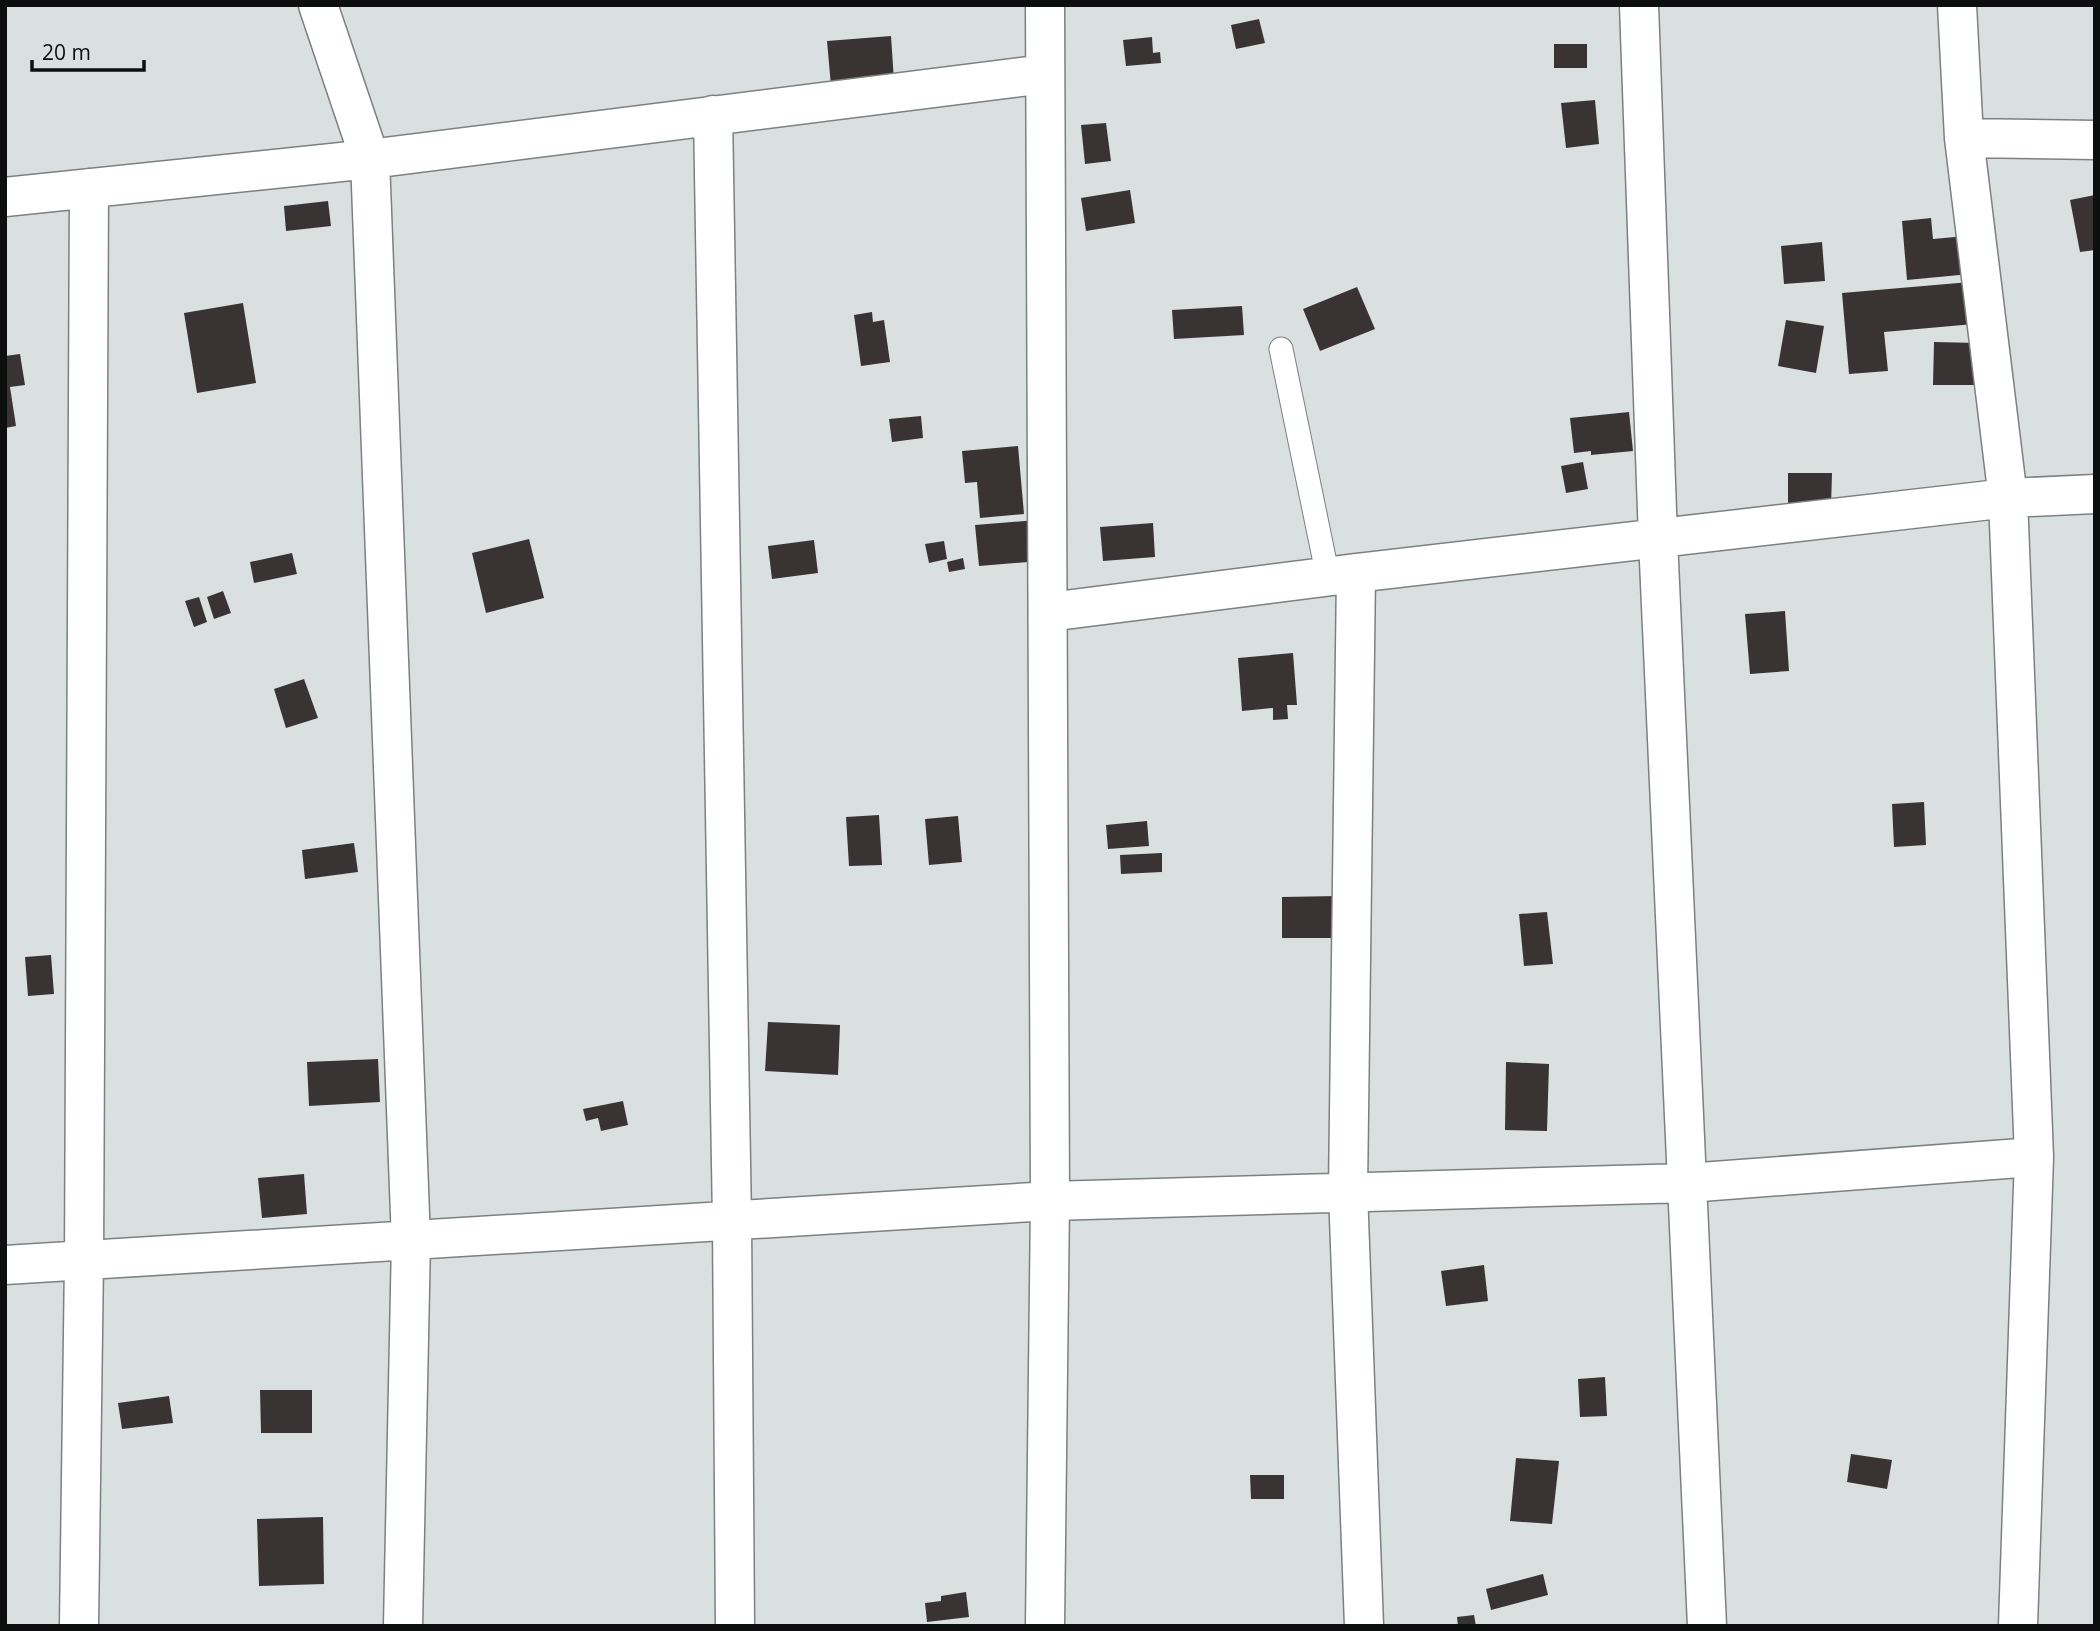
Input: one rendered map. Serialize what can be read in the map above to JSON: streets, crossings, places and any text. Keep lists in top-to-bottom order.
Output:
{
  "scale_bar": "20 m"
}
